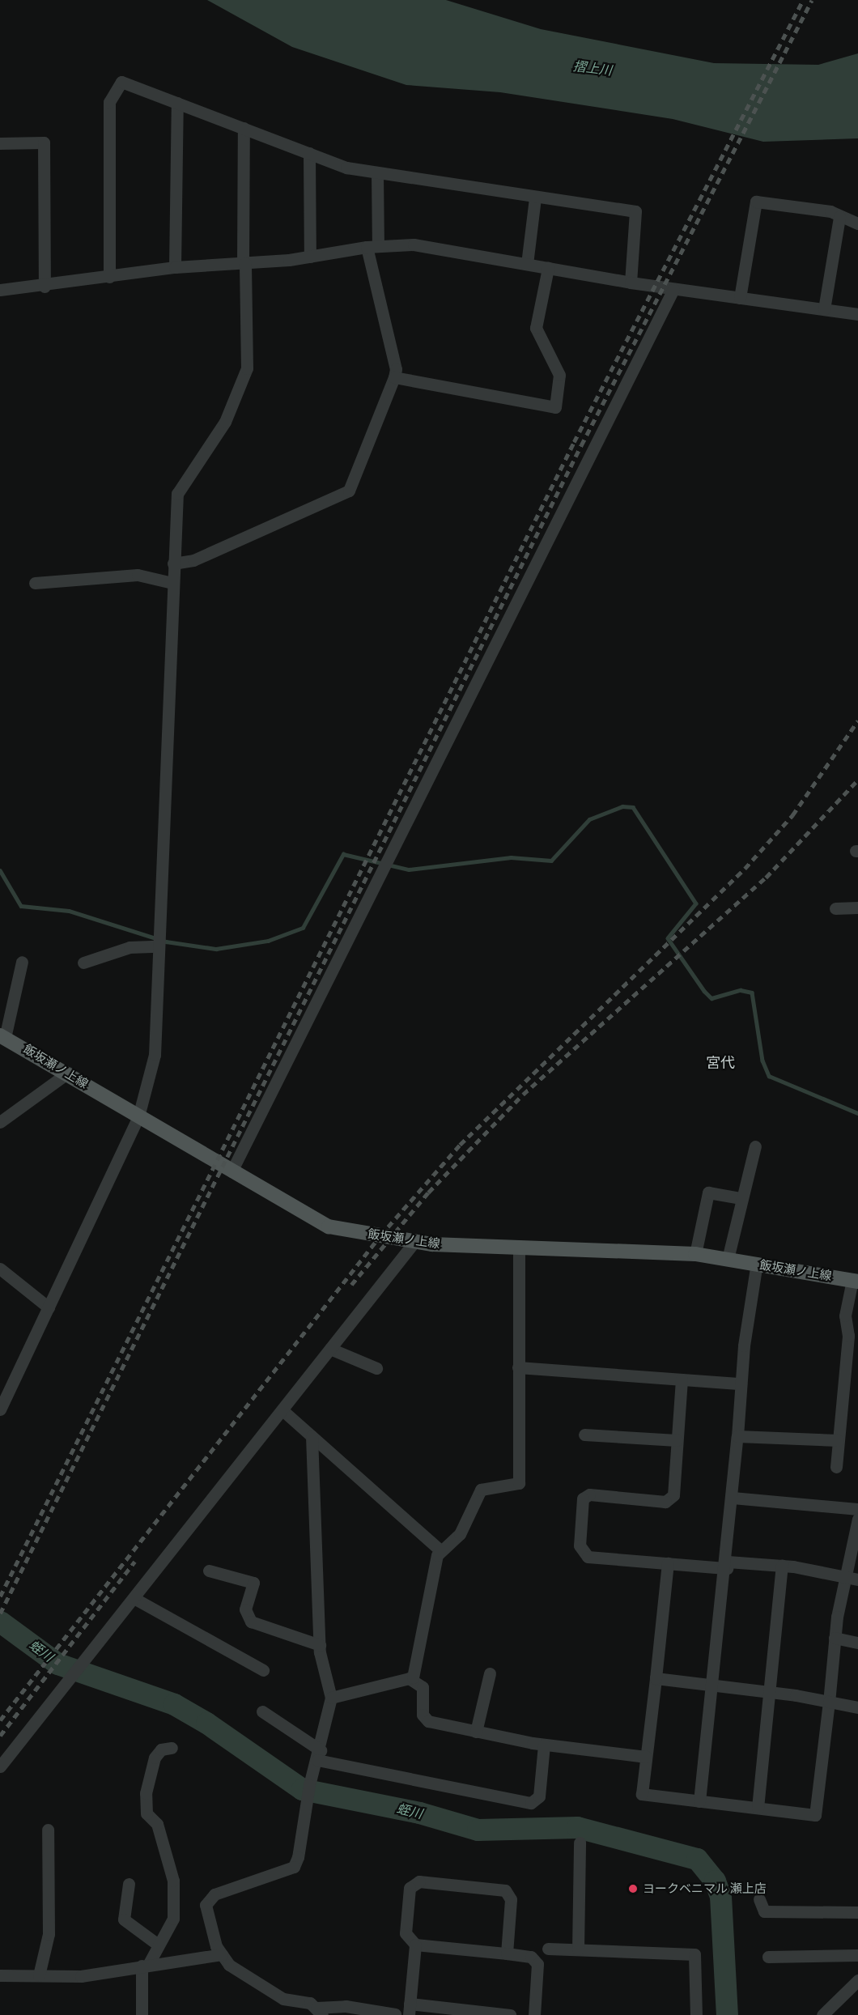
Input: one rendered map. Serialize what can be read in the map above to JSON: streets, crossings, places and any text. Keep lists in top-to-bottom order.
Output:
{
  "streets": {
    "main road": ["飯坂瀬ノ上線"]
  },
  "districts": ["宮代"],
  "water": ["摺上川", "蛭川"],
  "places": ["ヨークベニマル 瀬上店"]
}
